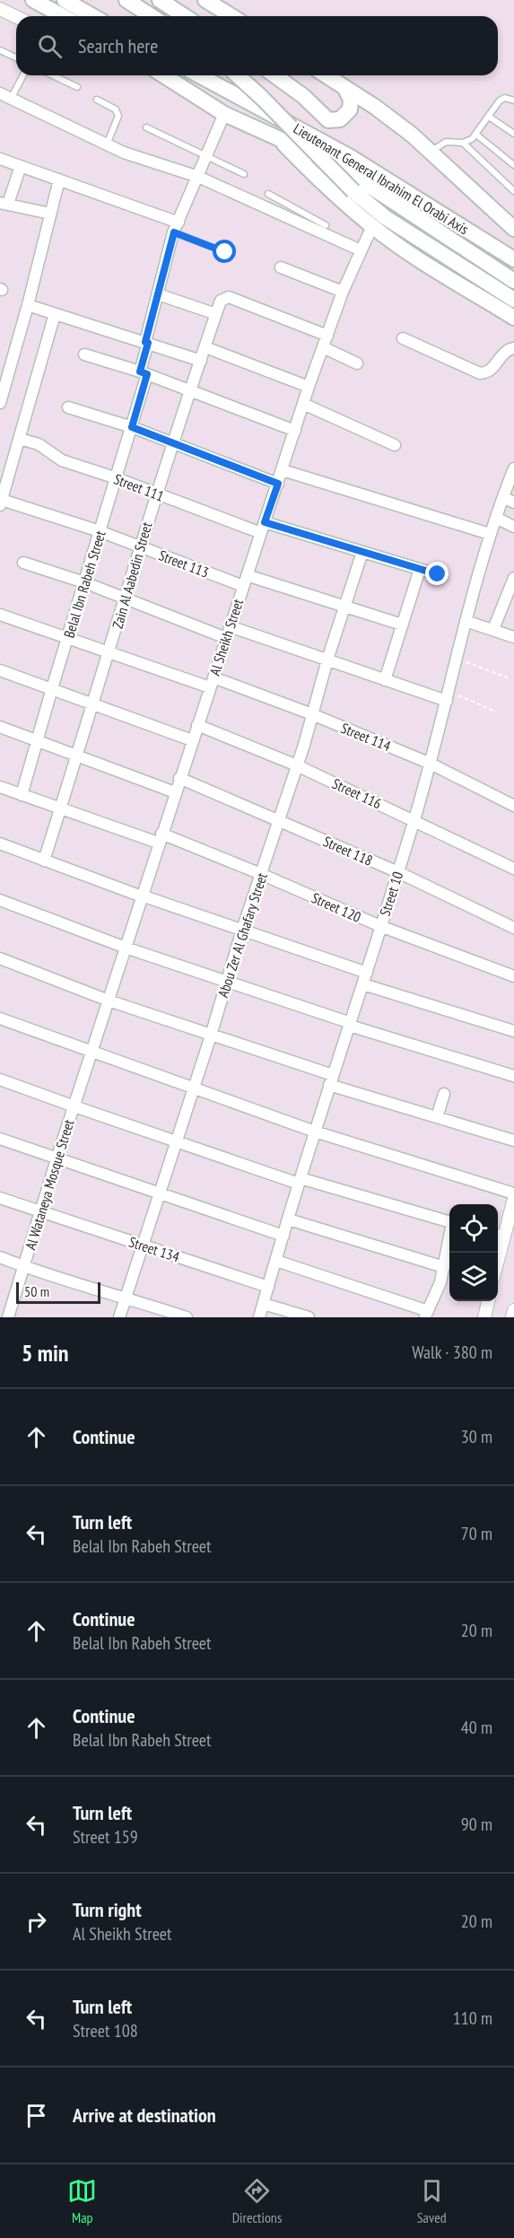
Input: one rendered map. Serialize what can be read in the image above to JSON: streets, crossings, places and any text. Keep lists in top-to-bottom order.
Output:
{
  "streets": {
    "main road": ["Lieutenant General Ibrahim El Orabi Axis"],
    "street": [
      "Street 111",
      "Street 113",
      "Zain Al Aabedin Street",
      "Belal Ibn Rabeh Street",
      "Al Sheikh Street",
      "Street 114",
      "Street 116",
      "Street 118",
      "Street 10",
      "Street 120",
      "Abou Zer Al Ghafary Street",
      "Al Wataneya Mosque Street",
      "Street 134"
    ]
  },
  "crossings": [
    ["Lieutenant General Ibrahim El Orabi Axis", "Belal Ibn Rabeh Street"],
    ["Street 111", "Zain Al Aabedin Street"],
    ["Street 111", "Belal Ibn Rabeh Street"],
    ["Street 111", "Al Sheikh Street"],
    ["Street 111", "Abou Zer Al Ghafary Street"],
    ["Street 113", "Zain Al Aabedin Street"],
    ["Street 113", "Belal Ibn Rabeh Street"],
    ["Street 113", "Al Sheikh Street"],
    ["Zain Al Aabedin Street", "Al Sheikh Street"],
    ["Zain Al Aabedin Street", "Street 114"],
    ["Zain Al Aabedin Street", "Street 120"],
    ["Belal Ibn Rabeh Street", "Street 114"],
    ["Belal Ibn Rabeh Street", "Street 120"],
    ["Al Sheikh Street", "Street 114"],
    ["Al Sheikh Street", "Street 116"],
    ["Al Sheikh Street", "Street 118"],
    ["Al Sheikh Street", "Street 120"],
    ["Al Sheikh Street", "Al Wataneya Mosque Street"],
    ["Street 114", "Street 10"],
    ["Street 114", "Abou Zer Al Ghafary Street"],
    ["Street 116", "Street 10"],
    ["Street 116", "Abou Zer Al Ghafary Street"],
    ["Street 118", "Street 10"],
    ["Street 118", "Abou Zer Al Ghafary Street"],
    ["Street 10", "Street 120"],
    ["Street 10", "Street 134"],
    ["Street 120", "Abou Zer Al Ghafary Street"],
    ["Abou Zer Al Ghafary Street", "Street 134"],
    ["Al Wataneya Mosque Street", "Street 134"]
  ],
  "scale_bar": "50 m",
  "page": {
    "search": "Search here",
    "scale": "50 m",
    "heading": ["5 min", "Walk · 380 m"],
    "list": [
      ["Continue", "30 m"],
      ["Turn left", "Belal Ibn Rabeh Street", "70 m"],
      ["Continue", "Belal Ibn Rabeh Street", "20 m"],
      ["Continue", "Belal Ibn Rabeh Street", "40 m"],
      ["Turn left", "Street 159", "90 m"],
      ["Turn right", "Al Sheikh Street", "20 m"],
      ["Turn left", "Street 108", "110 m"],
      "Arrive at destination"
    ],
    "nav": ["Map", "Directions", "Saved"]
  }
}
